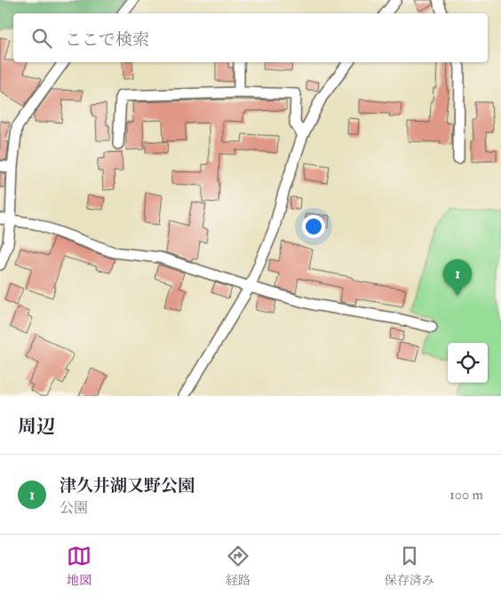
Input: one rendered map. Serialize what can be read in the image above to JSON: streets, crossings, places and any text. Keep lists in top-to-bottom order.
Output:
{
  "page": {
    "search": "ここで検索",
    "pins": "1",
    "heading": "周辺",
    "list": [
      {
        "mark": "1",
        "name": "津久井湖又野公園",
        "note": "公園",
        "value": "100 m"
      }
    ],
    "nav": ["地図", "経路", "保存済み"]
  }
}
